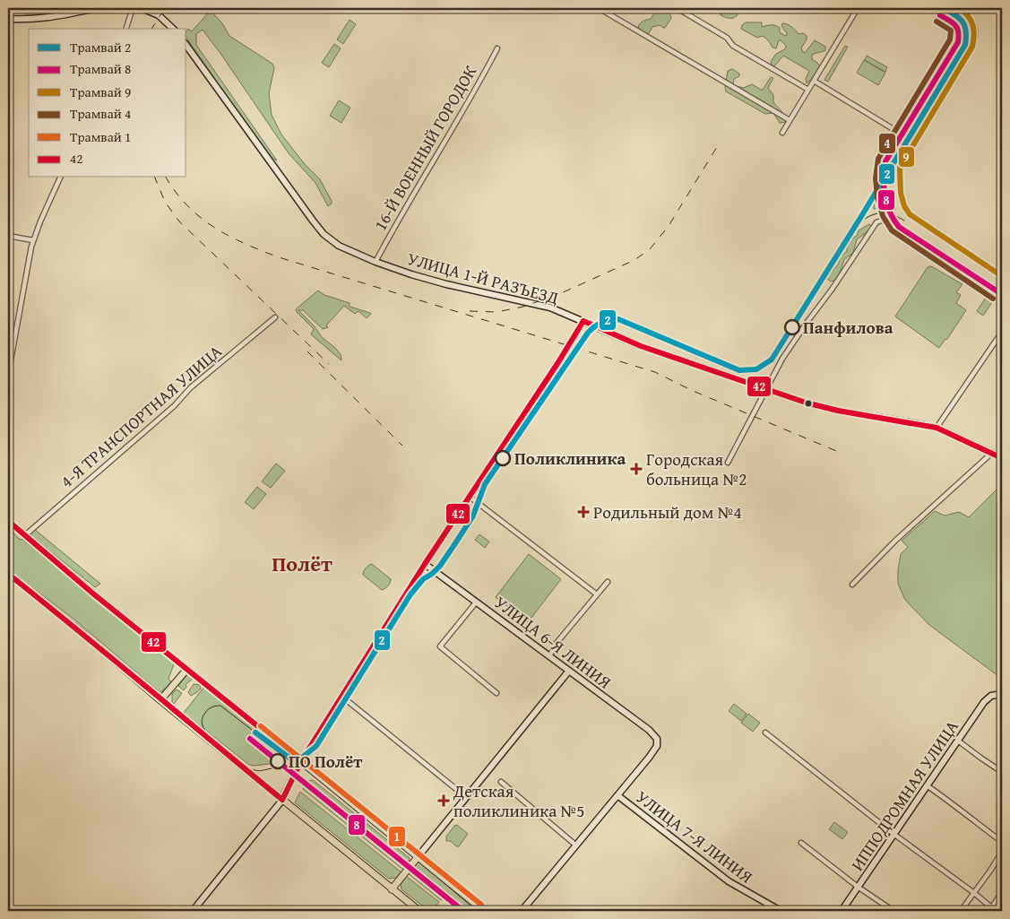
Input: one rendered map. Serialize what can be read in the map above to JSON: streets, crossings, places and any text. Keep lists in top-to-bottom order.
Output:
{
  "streets": {
    "main road": [
      "УЛИЦА 1-Й РАЗЪЕЗД",
      "УЛИЦА 6-Я ЛИНИЯ",
      "ИППОДРОМНАЯ УЛИЦА",
      "УЛИЦА 7-Я ЛИНИЯ"
    ],
    "street": ["16-Й ВОЕННЫЙ ГОРОДОК", "4-Я ТРАНСПОРТНАЯ УЛИЦА"]
  },
  "crossings": [
    ["16-Й ВОЕННЫЙ ГОРОДОК", "УЛИЦА 1-Й РАЗЪЕЗД"],
    ["УЛИЦА 6-Я ЛИНИЯ", "УЛИЦА 7-Я ЛИНИЯ"]
  ],
  "districts": ["Полёт"],
  "places": {
    "other": ["Панфилова", "Поликлиника", "ПО Полёт"],
    "health": ["Городская больница №2", "Родильный дом №4", "Детская поликлиника №5"]
  },
  "lines": [
    "tram line 2",
    "tram line 9",
    "tram line 8",
    "tram line 4",
    "transit line 42",
    "tram line 1"
  ],
  "legend": [
    "Трамвай 2",
    "Трамвай 8",
    "Трамвай 9",
    "Трамвай 4",
    "Трамвай 1",
    "42"
  ]
}
